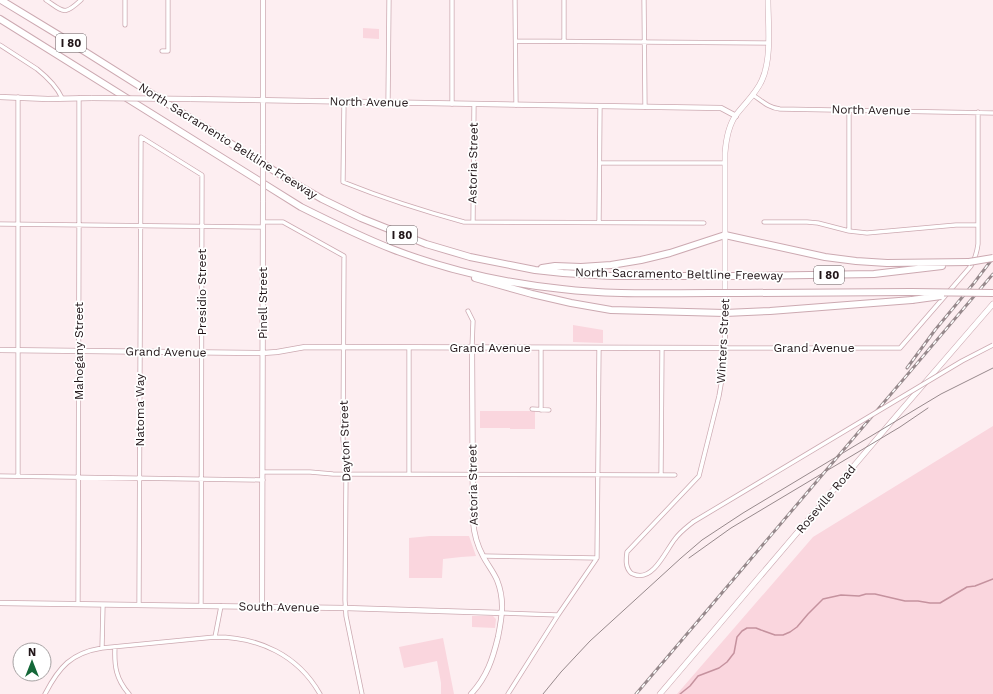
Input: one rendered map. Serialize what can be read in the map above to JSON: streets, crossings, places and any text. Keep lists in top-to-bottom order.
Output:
{
  "streets": {
    "highway": ["I 80", "North Sacramento Beltline Freeway"],
    "main road": ["Winters Street", "Roseville Road"],
    "street": [
      "North Avenue",
      "Astoria Street",
      "Presidio Street",
      "Pinell Street",
      "Grand Avenue",
      "Mahogany Street",
      "Natoma Way",
      "Dayton Street",
      "South Avenue"
    ]
  },
  "crossings": [
    ["North Avenue", "Astoria Street"],
    ["North Avenue", "Pinell Street"],
    ["North Avenue", "Winters Street"],
    ["North Avenue", "Grand Avenue"],
    ["North Avenue", "Mahogany Street"],
    ["Astoria Street", "Grand Avenue"],
    ["Astoria Street", "South Avenue"],
    ["Presidio Street", "Grand Avenue"],
    ["Presidio Street", "Natoma Way"],
    ["Presidio Street", "South Avenue"],
    ["Pinell Street", "Grand Avenue"],
    ["Pinell Street", "Dayton Street"],
    ["Pinell Street", "South Avenue"],
    ["Winters Street", "Grand Avenue"],
    ["Grand Avenue", "Mahogany Street"],
    ["Grand Avenue", "Natoma Way"],
    ["Grand Avenue", "Dayton Street"],
    ["Mahogany Street", "South Avenue"],
    ["Natoma Way", "South Avenue"],
    ["Dayton Street", "South Avenue"]
  ],
  "north": "top"
}
